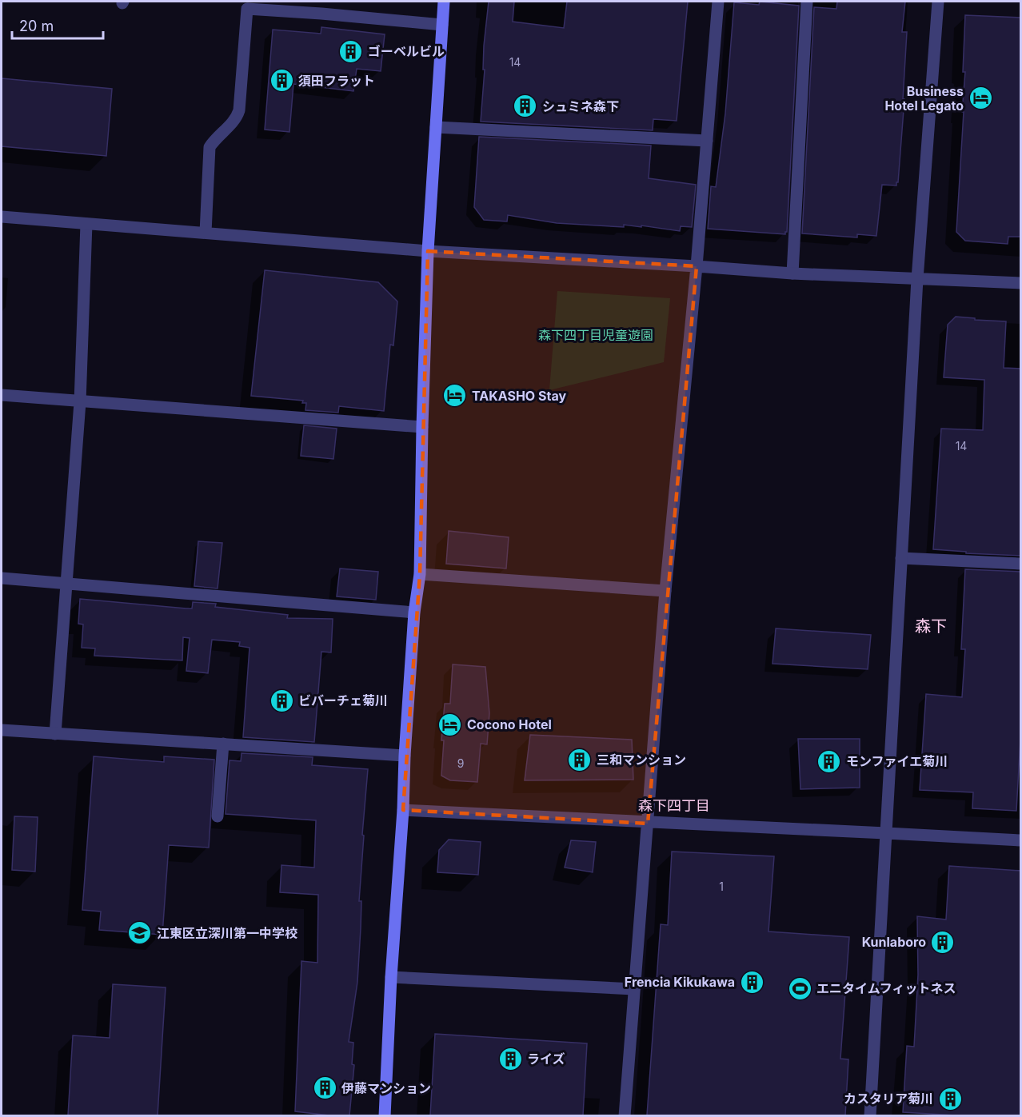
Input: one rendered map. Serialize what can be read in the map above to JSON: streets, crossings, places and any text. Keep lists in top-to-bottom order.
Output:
{
  "districts": ["森下", "森下四丁目"],
  "parks": ["森下四丁目児童遊園"],
  "places": {
    "building": [
      "ゴーベルビル",
      "須田フラット",
      "シュミネ森下",
      "ビバーチェ菊川",
      "三和マンション",
      "モンファイエ菊川",
      "Kunlaboro",
      "Frencia Kikukawa",
      "ライズ",
      "伊藤マンション",
      "カスタリア菊川"
    ],
    "hotel": ["Business Hotel Legato", "TAKASHO Stay", "Cocono Hotel"],
    "school or university": ["江東区立深川第一中学校"],
    "sports": ["エニタイムフィットネス"]
  },
  "house_numbers": [
    "14",
    "14",
    "9",
    "1"
  ],
  "scale_bar": "20 m"
}
